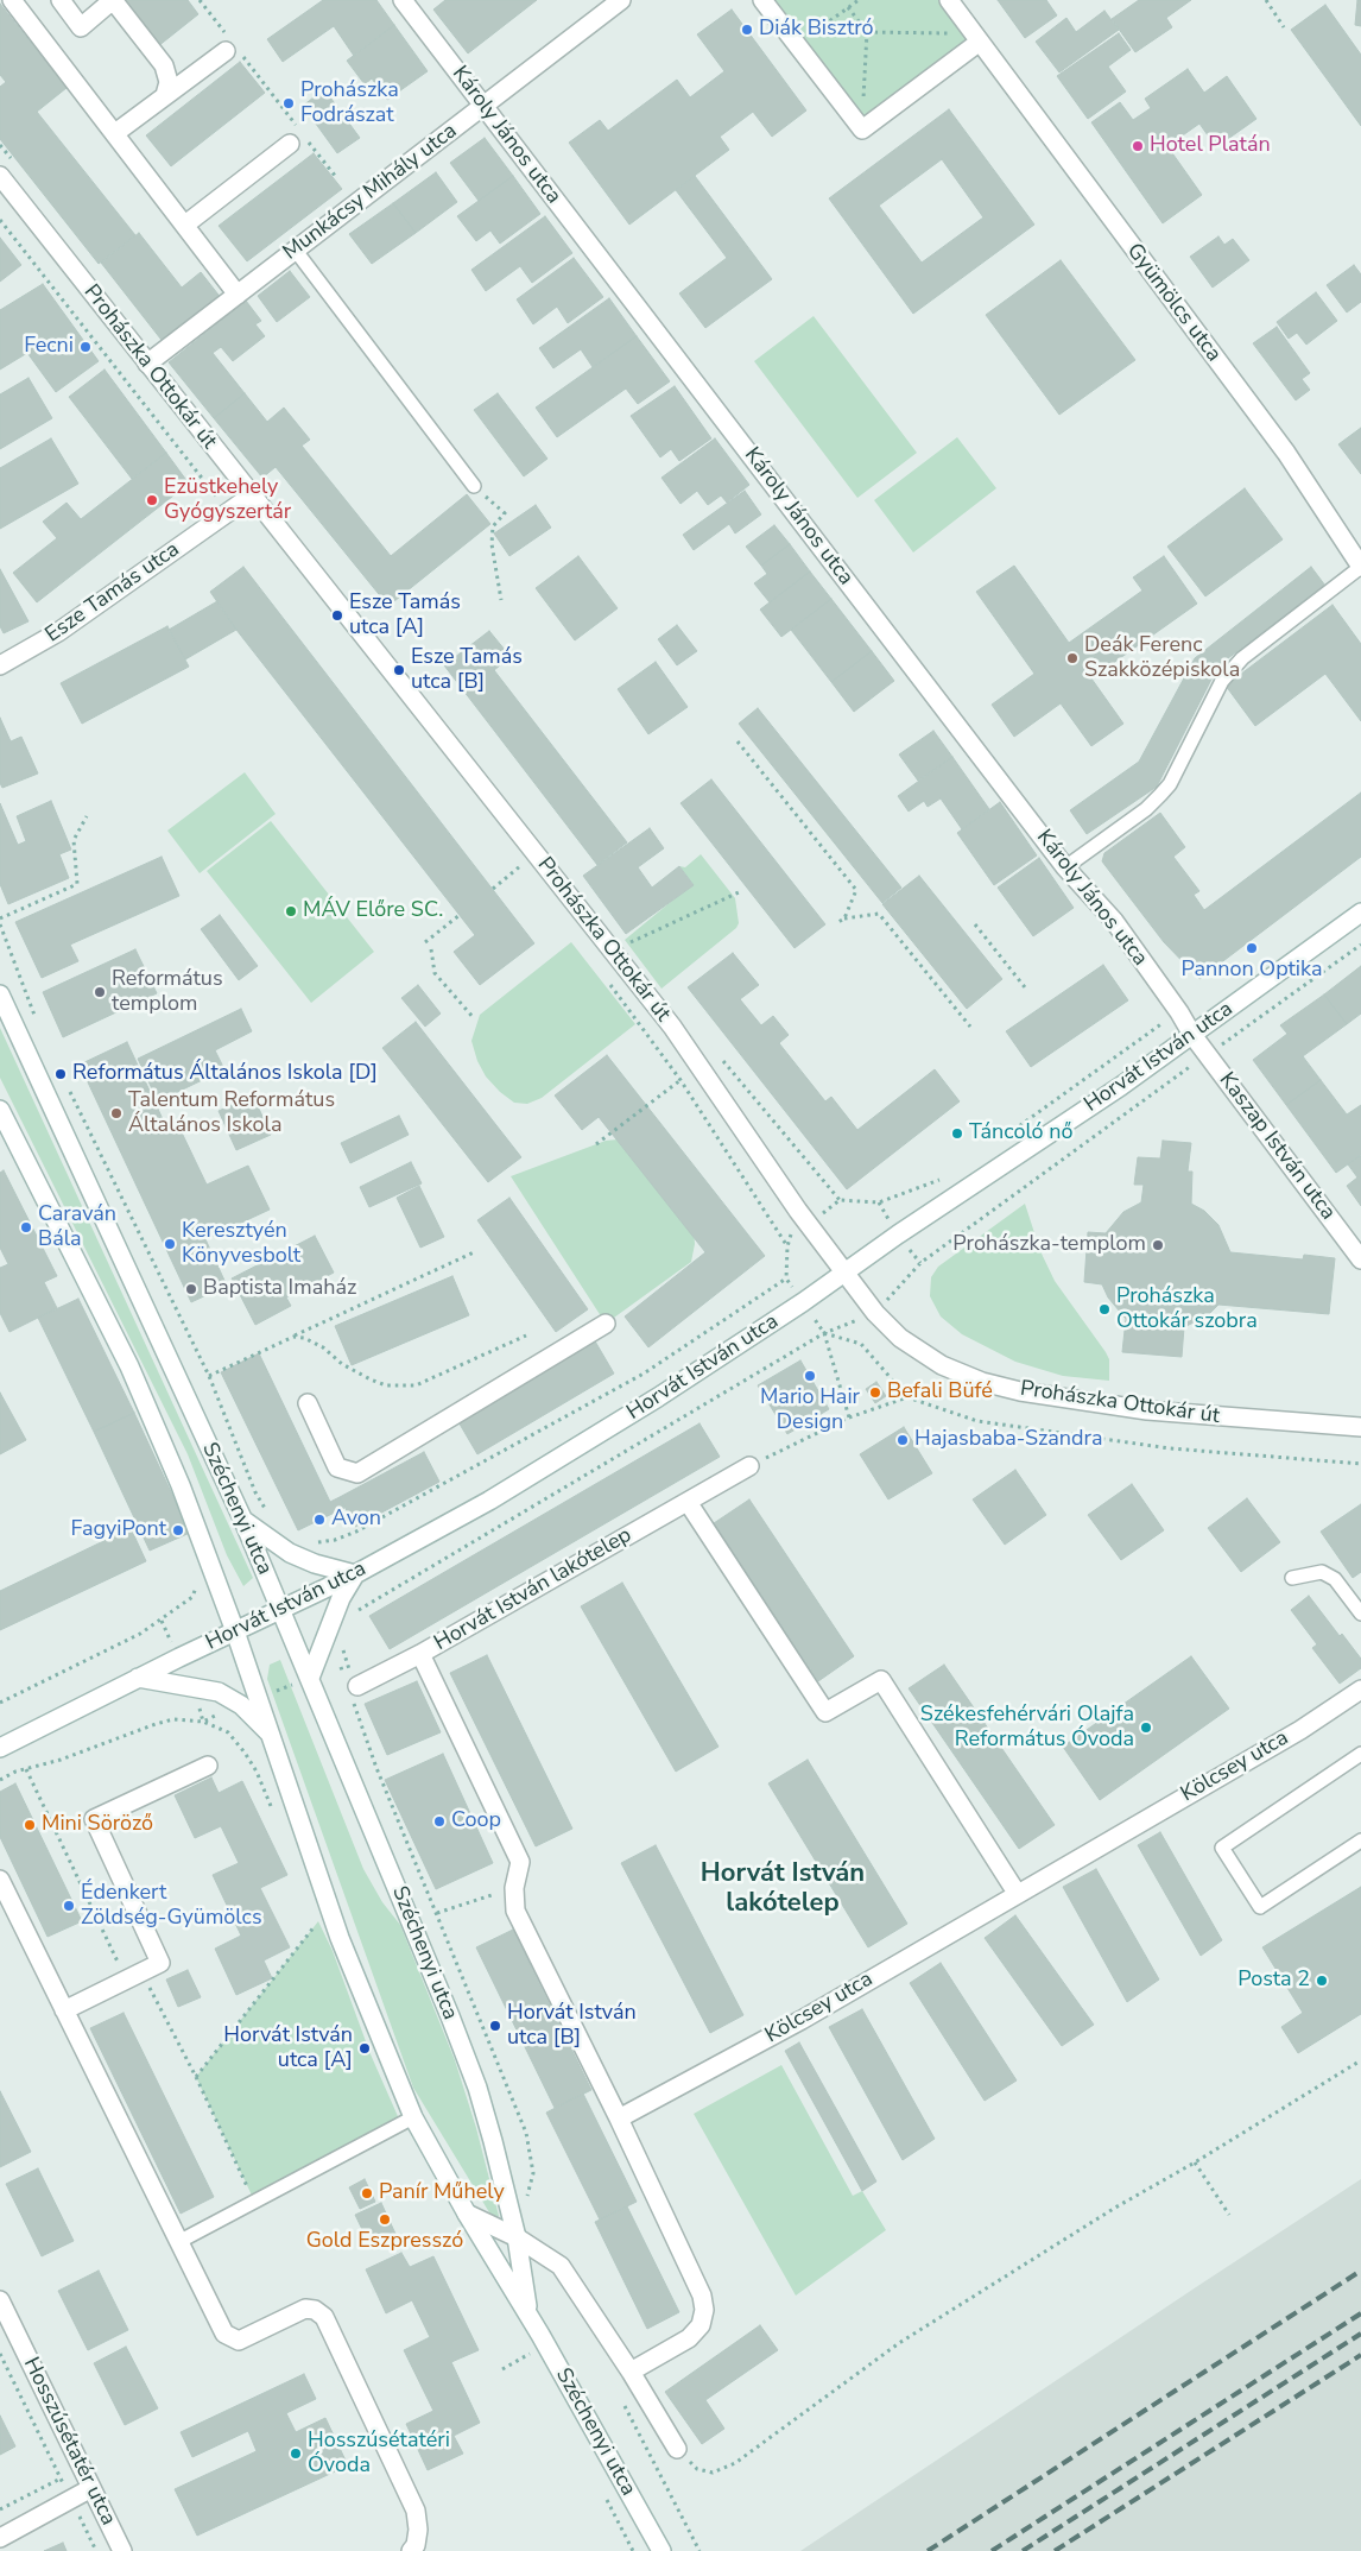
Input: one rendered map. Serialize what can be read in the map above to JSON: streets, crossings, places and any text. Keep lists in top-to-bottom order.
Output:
{
  "streets": {
    "street": [
      "Károly János utca",
      "Munkácsy Mihály utca",
      "Gyümölcs utca",
      "Prohászka Ottokár út",
      "Esze Tamás utca",
      "Horvát István utca",
      "Kaszap István utca",
      "Széchenyi utca",
      "Horvát István lakótelep",
      "Kölcsey utca",
      "Hosszúsétatér utca"
    ]
  },
  "crossings": [
    ["Károly János utca", "Munkácsy Mihály utca"],
    ["Károly János utca", "Horvát István utca"],
    ["Károly János utca", "Kaszap István utca"],
    ["Munkácsy Mihály utca", "Prohászka Ottokár út"],
    ["Prohászka Ottokár út", "Esze Tamás utca"],
    ["Prohászka Ottokár út", "Horvát István utca"],
    ["Horvát István utca", "Kaszap István utca"],
    ["Horvát István utca", "Széchenyi utca"],
    ["Horvát István lakótelep", "Kölcsey utca"]
  ],
  "districts": ["Horvát István lakótelep"],
  "places": [
    "Diák Bisztró",
    "Prohászka Fodrászat",
    "Hotel Platán",
    "Fecni",
    "Ezüstkehely Gyógyszertár",
    "Esze Tamás utca [A]",
    "Deák Ferenc Szakközépiskola",
    "Esze Tamás utca [B]",
    "MÁV Előre SC.",
    "Pannon Optika",
    "Református templom",
    "Református Általános Iskola [D]",
    "Talentum Református Általános Iskola",
    "Táncoló nő",
    "Caraván Bála",
    "Keresztyén Könyvesbolt",
    "Prohászka-templom",
    "Baptista Imaház",
    "Prohászka Ottokár szobra",
    "Mario Hair Design",
    "Befali Büfé",
    "Hajasbaba-Szandra",
    "Avon",
    "FagyiPont",
    "Székesfehérvári Olajfa Református Óvoda",
    "Coop",
    "Mini Söröző",
    "Édenkert Zöldség-Gyümölcs",
    "Posta 2",
    "Horvát István utca [B]",
    "Horvát István utca [A]",
    "Panír Műhely",
    "Gold Eszpresszó",
    "Hosszúsétatéri Óvoda"
  ]
}
